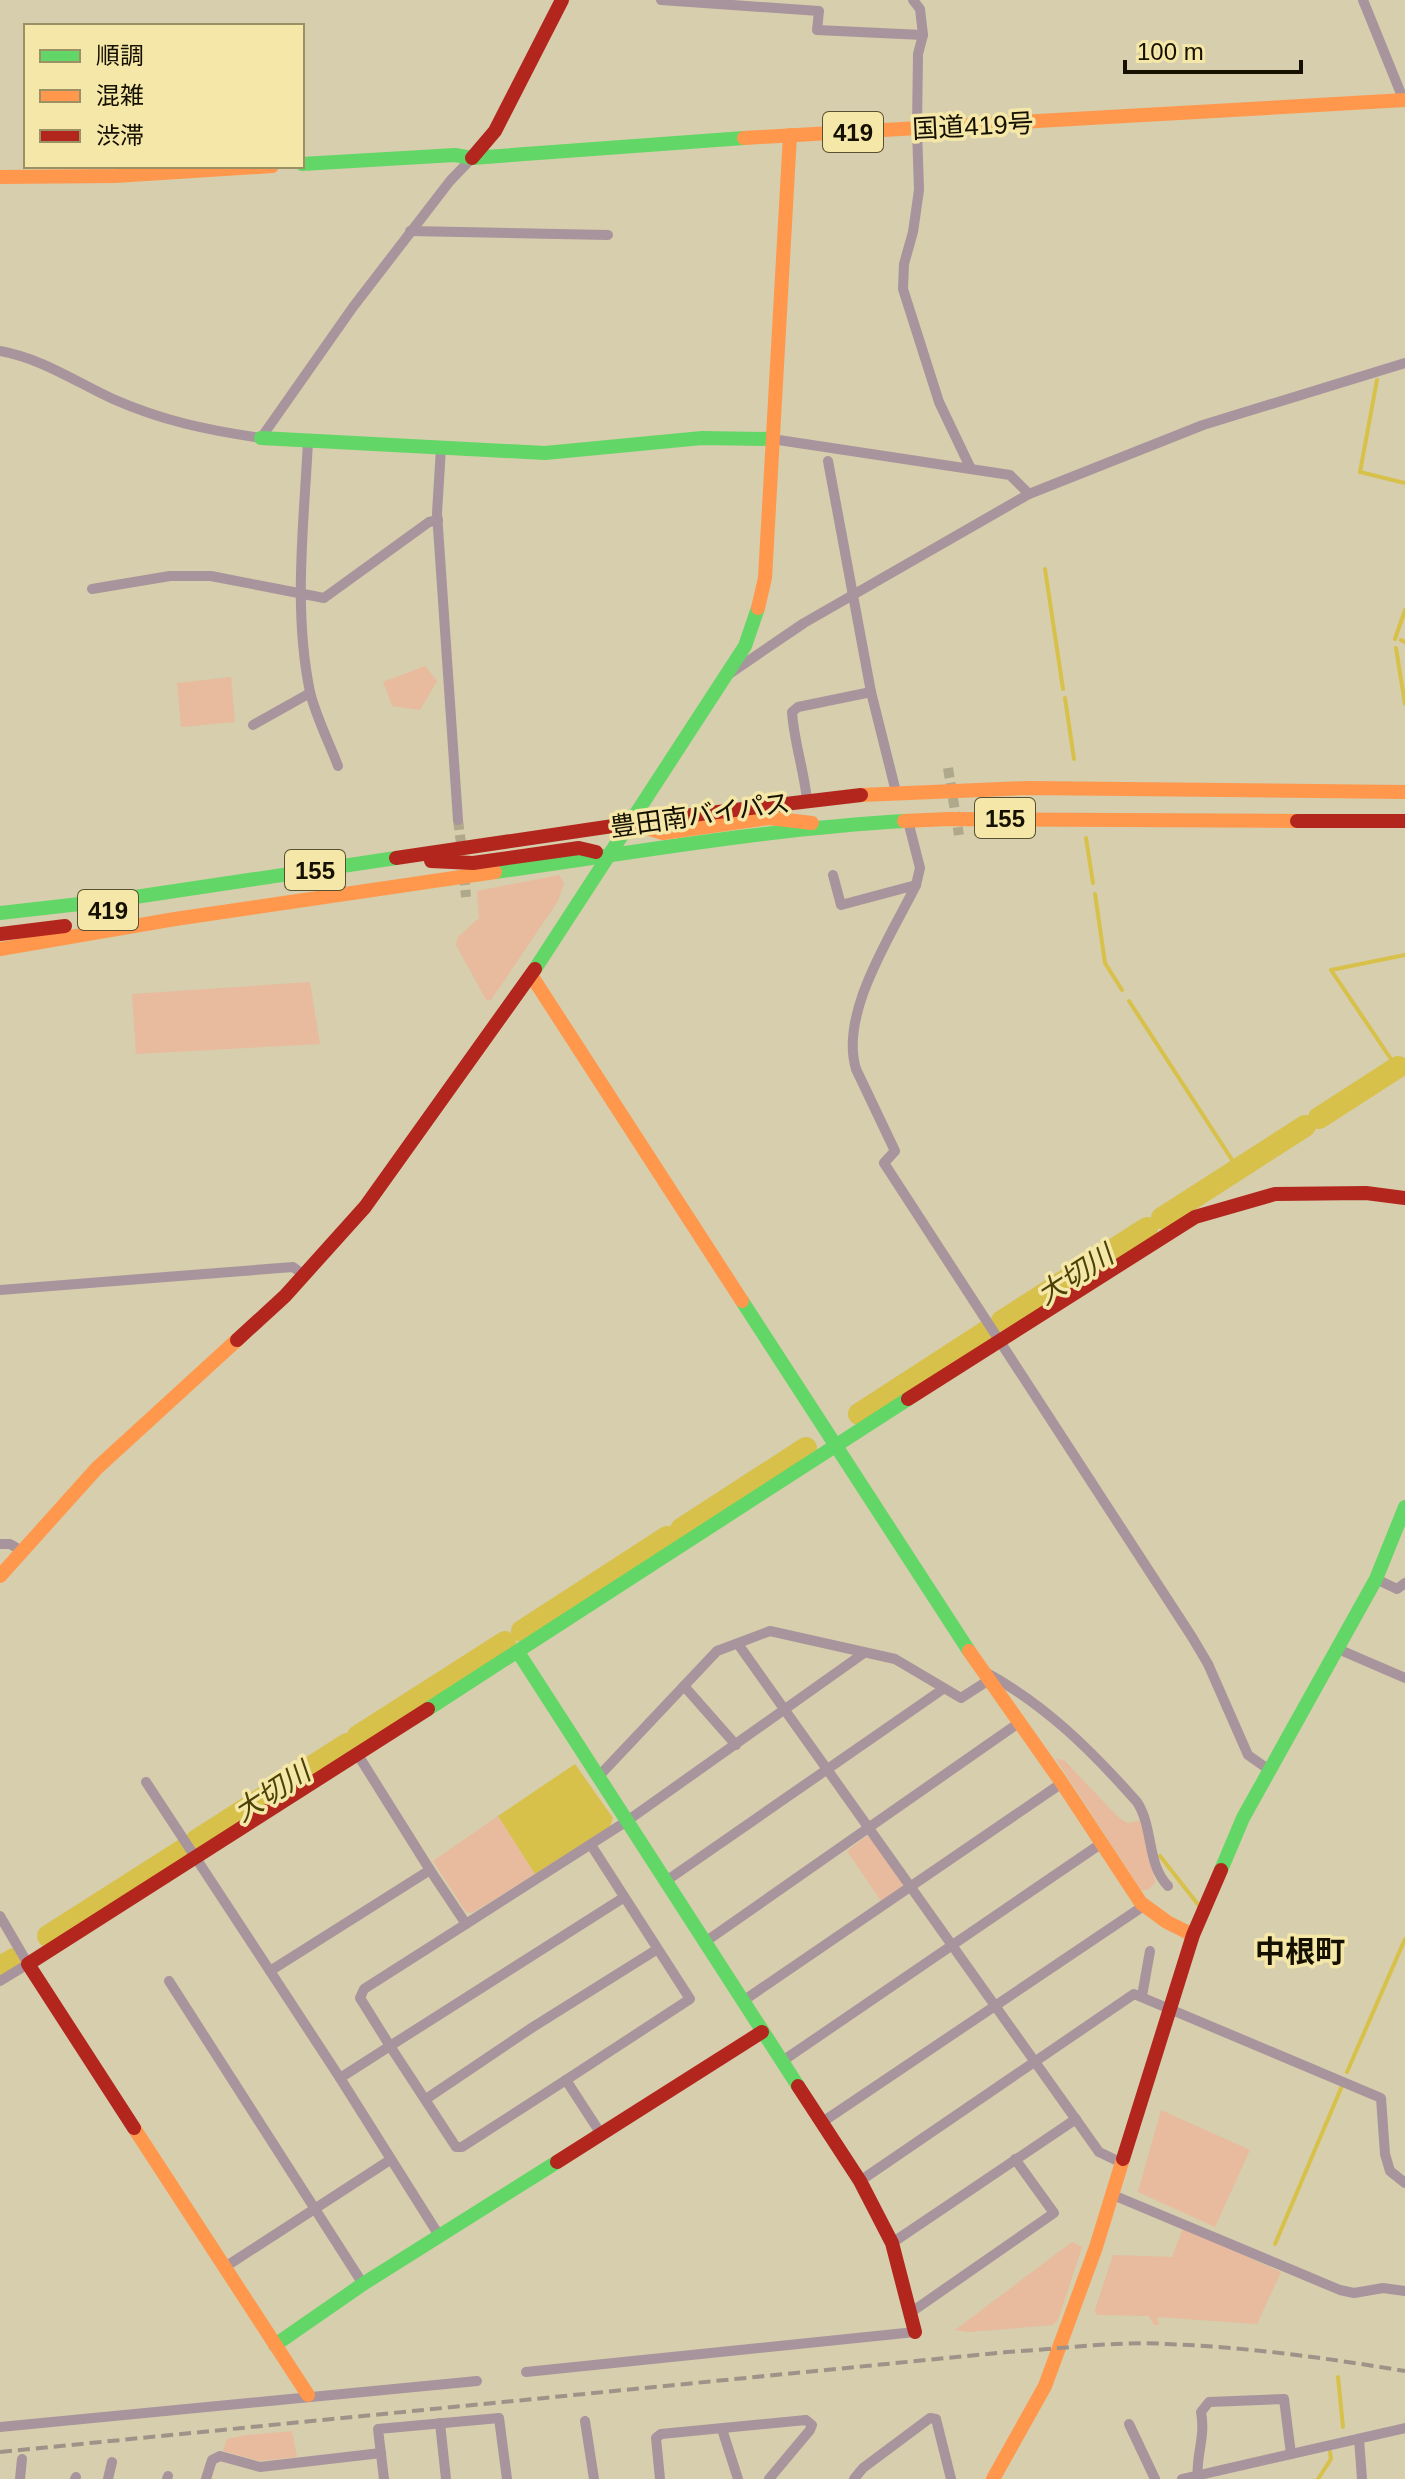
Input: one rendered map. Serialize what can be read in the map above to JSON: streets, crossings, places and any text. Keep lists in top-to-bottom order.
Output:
{
  "streets": {
    "main road": [
      "国道419号",
      "419",
      "豊田南バイパス",
      "155"
    ]
  },
  "crossings": [
    ["419", "豊田南バイパス"],
    ["豊田南バイパス", "155"]
  ],
  "districts": ["中根町"],
  "water": ["大切川"],
  "legend": ["順調", "混雑", "渋滞"],
  "scale_bar": "100 m"
}
